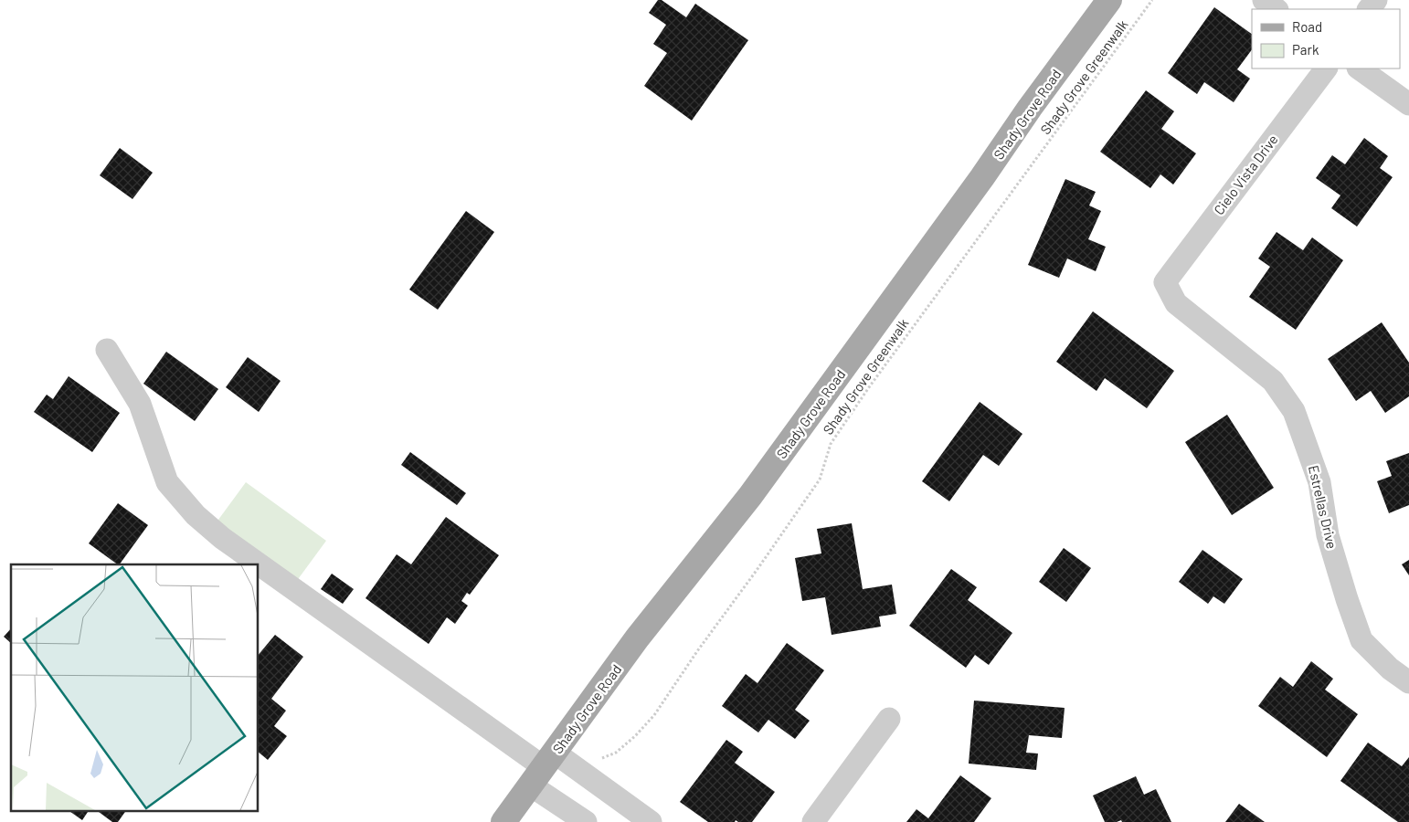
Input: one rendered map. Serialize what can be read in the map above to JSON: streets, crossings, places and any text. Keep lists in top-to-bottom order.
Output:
{
  "streets": {
    "main road": ["Shady Grove Road"],
    "street": ["Cielo Vista Drive", "Estrellas Drive"],
    "path": ["Shady Grove Greenwalk"]
  },
  "crossings": [
    ["Cielo Vista Drive", "Estrellas Drive"]
  ],
  "legend": ["Road", "Park"]
}
